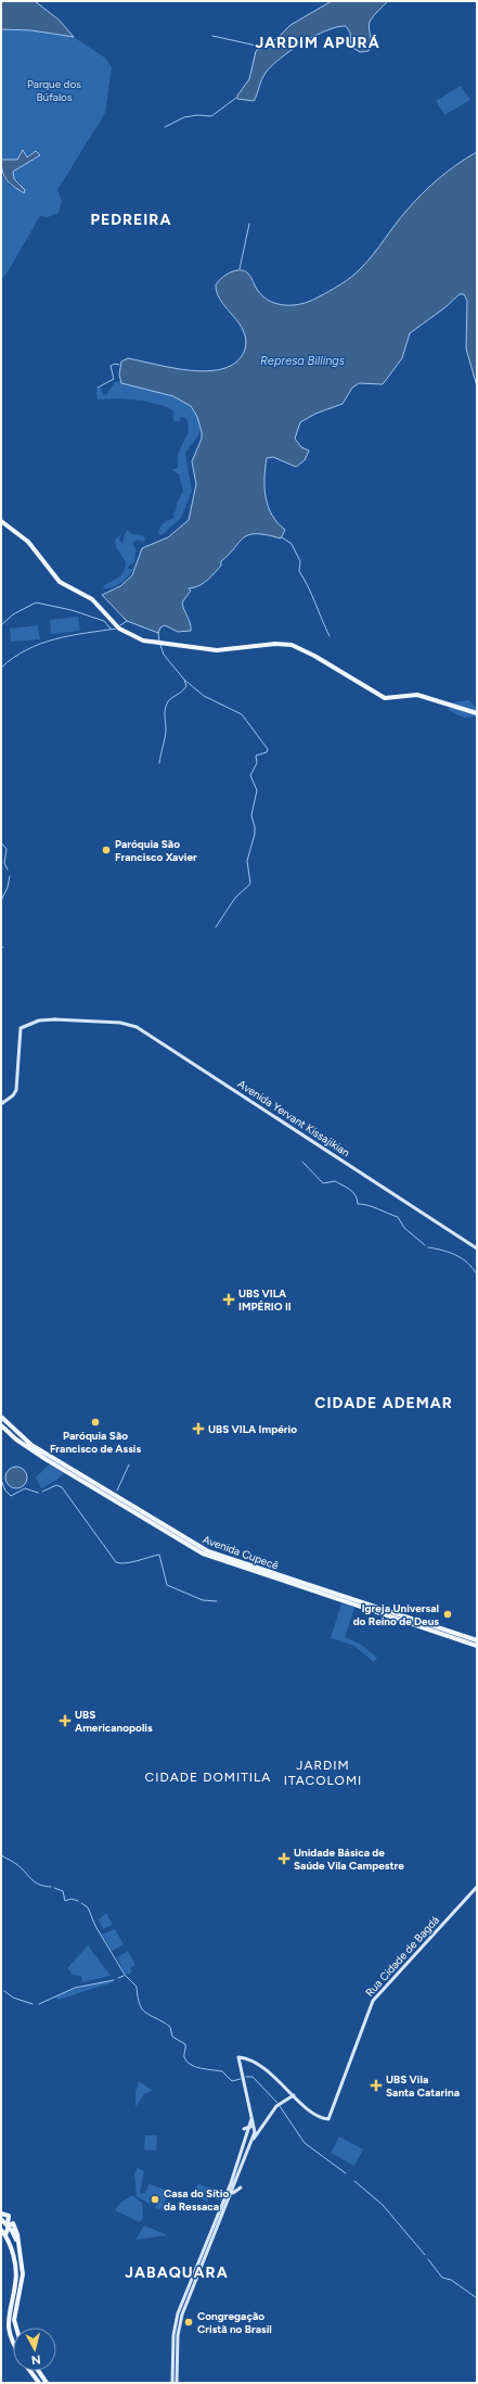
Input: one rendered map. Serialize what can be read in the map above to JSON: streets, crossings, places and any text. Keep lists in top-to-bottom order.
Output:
{
  "streets": {
    "main road": ["Avenida Yervant Kissajikian", "Avenida Cupecê", "Rua Cidade de Bagdá"]
  },
  "districts": [
    "JARDIM APURÁ",
    "PEDREIRA",
    "CIDADE ADEMAR",
    "JARDIM ITACOLOMI",
    "CIDADE DOMITILA",
    "JABAQUARA"
  ],
  "water": ["Represa Billings"],
  "parks": ["Parque dos Búfalos"],
  "places": {
    "other": [
      "Paróquia São Francisco Xavier",
      "Paróquia São Francisco de Assis",
      "Igreja Universal do Reino de Deus",
      "Casa do Sítio da Ressaca",
      "Congregação Cristã no Brasil"
    ],
    "health": [
      "UBS VILA IMPÉRIO II",
      "UBS VILA Império",
      "UBS Americanopolis",
      "Unidade Básica de Saúde Vila Campestre",
      "UBS Vila Santa Catarina"
    ]
  },
  "north": "bottom"
}
